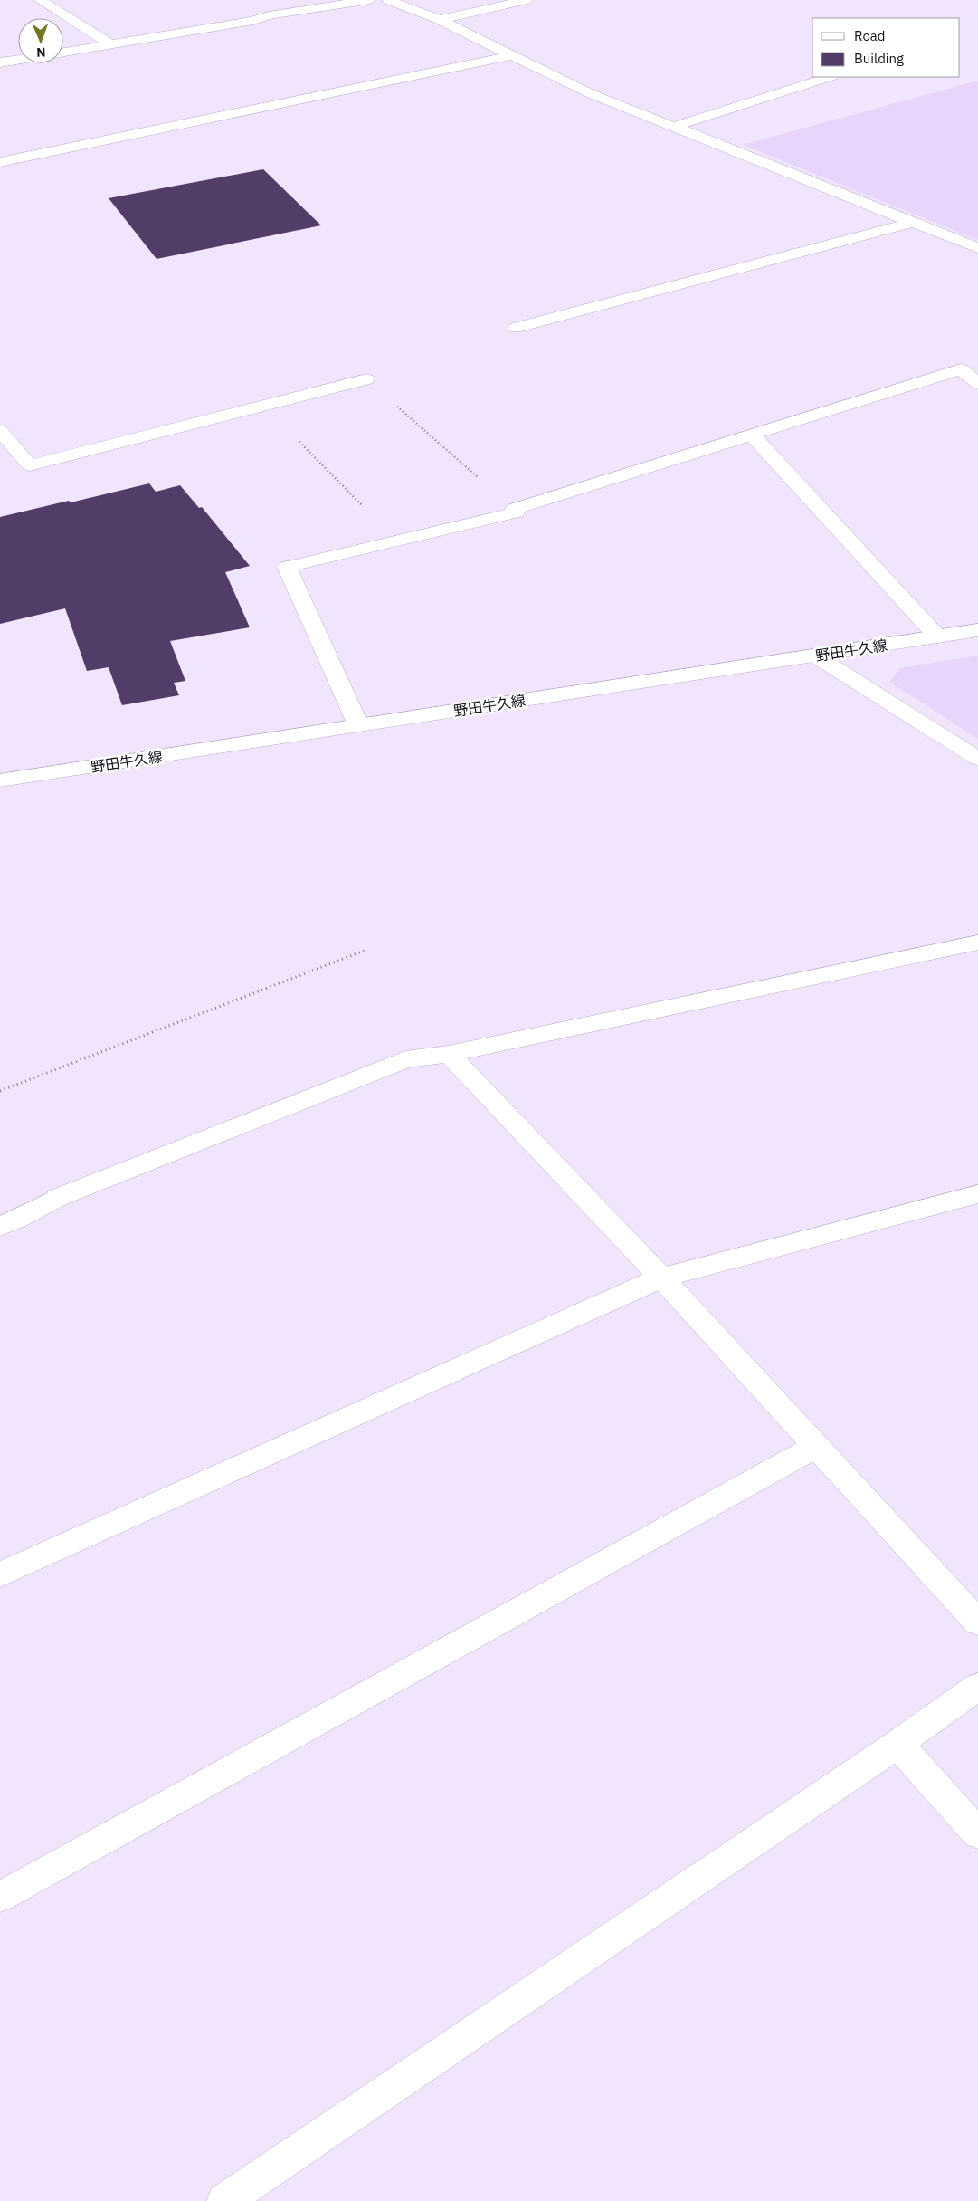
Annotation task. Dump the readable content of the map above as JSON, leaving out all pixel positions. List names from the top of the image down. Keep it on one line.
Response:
{"streets":{"street":["野田牛久線"]},"legend":["Road","Building"],"north":"bottom"}
